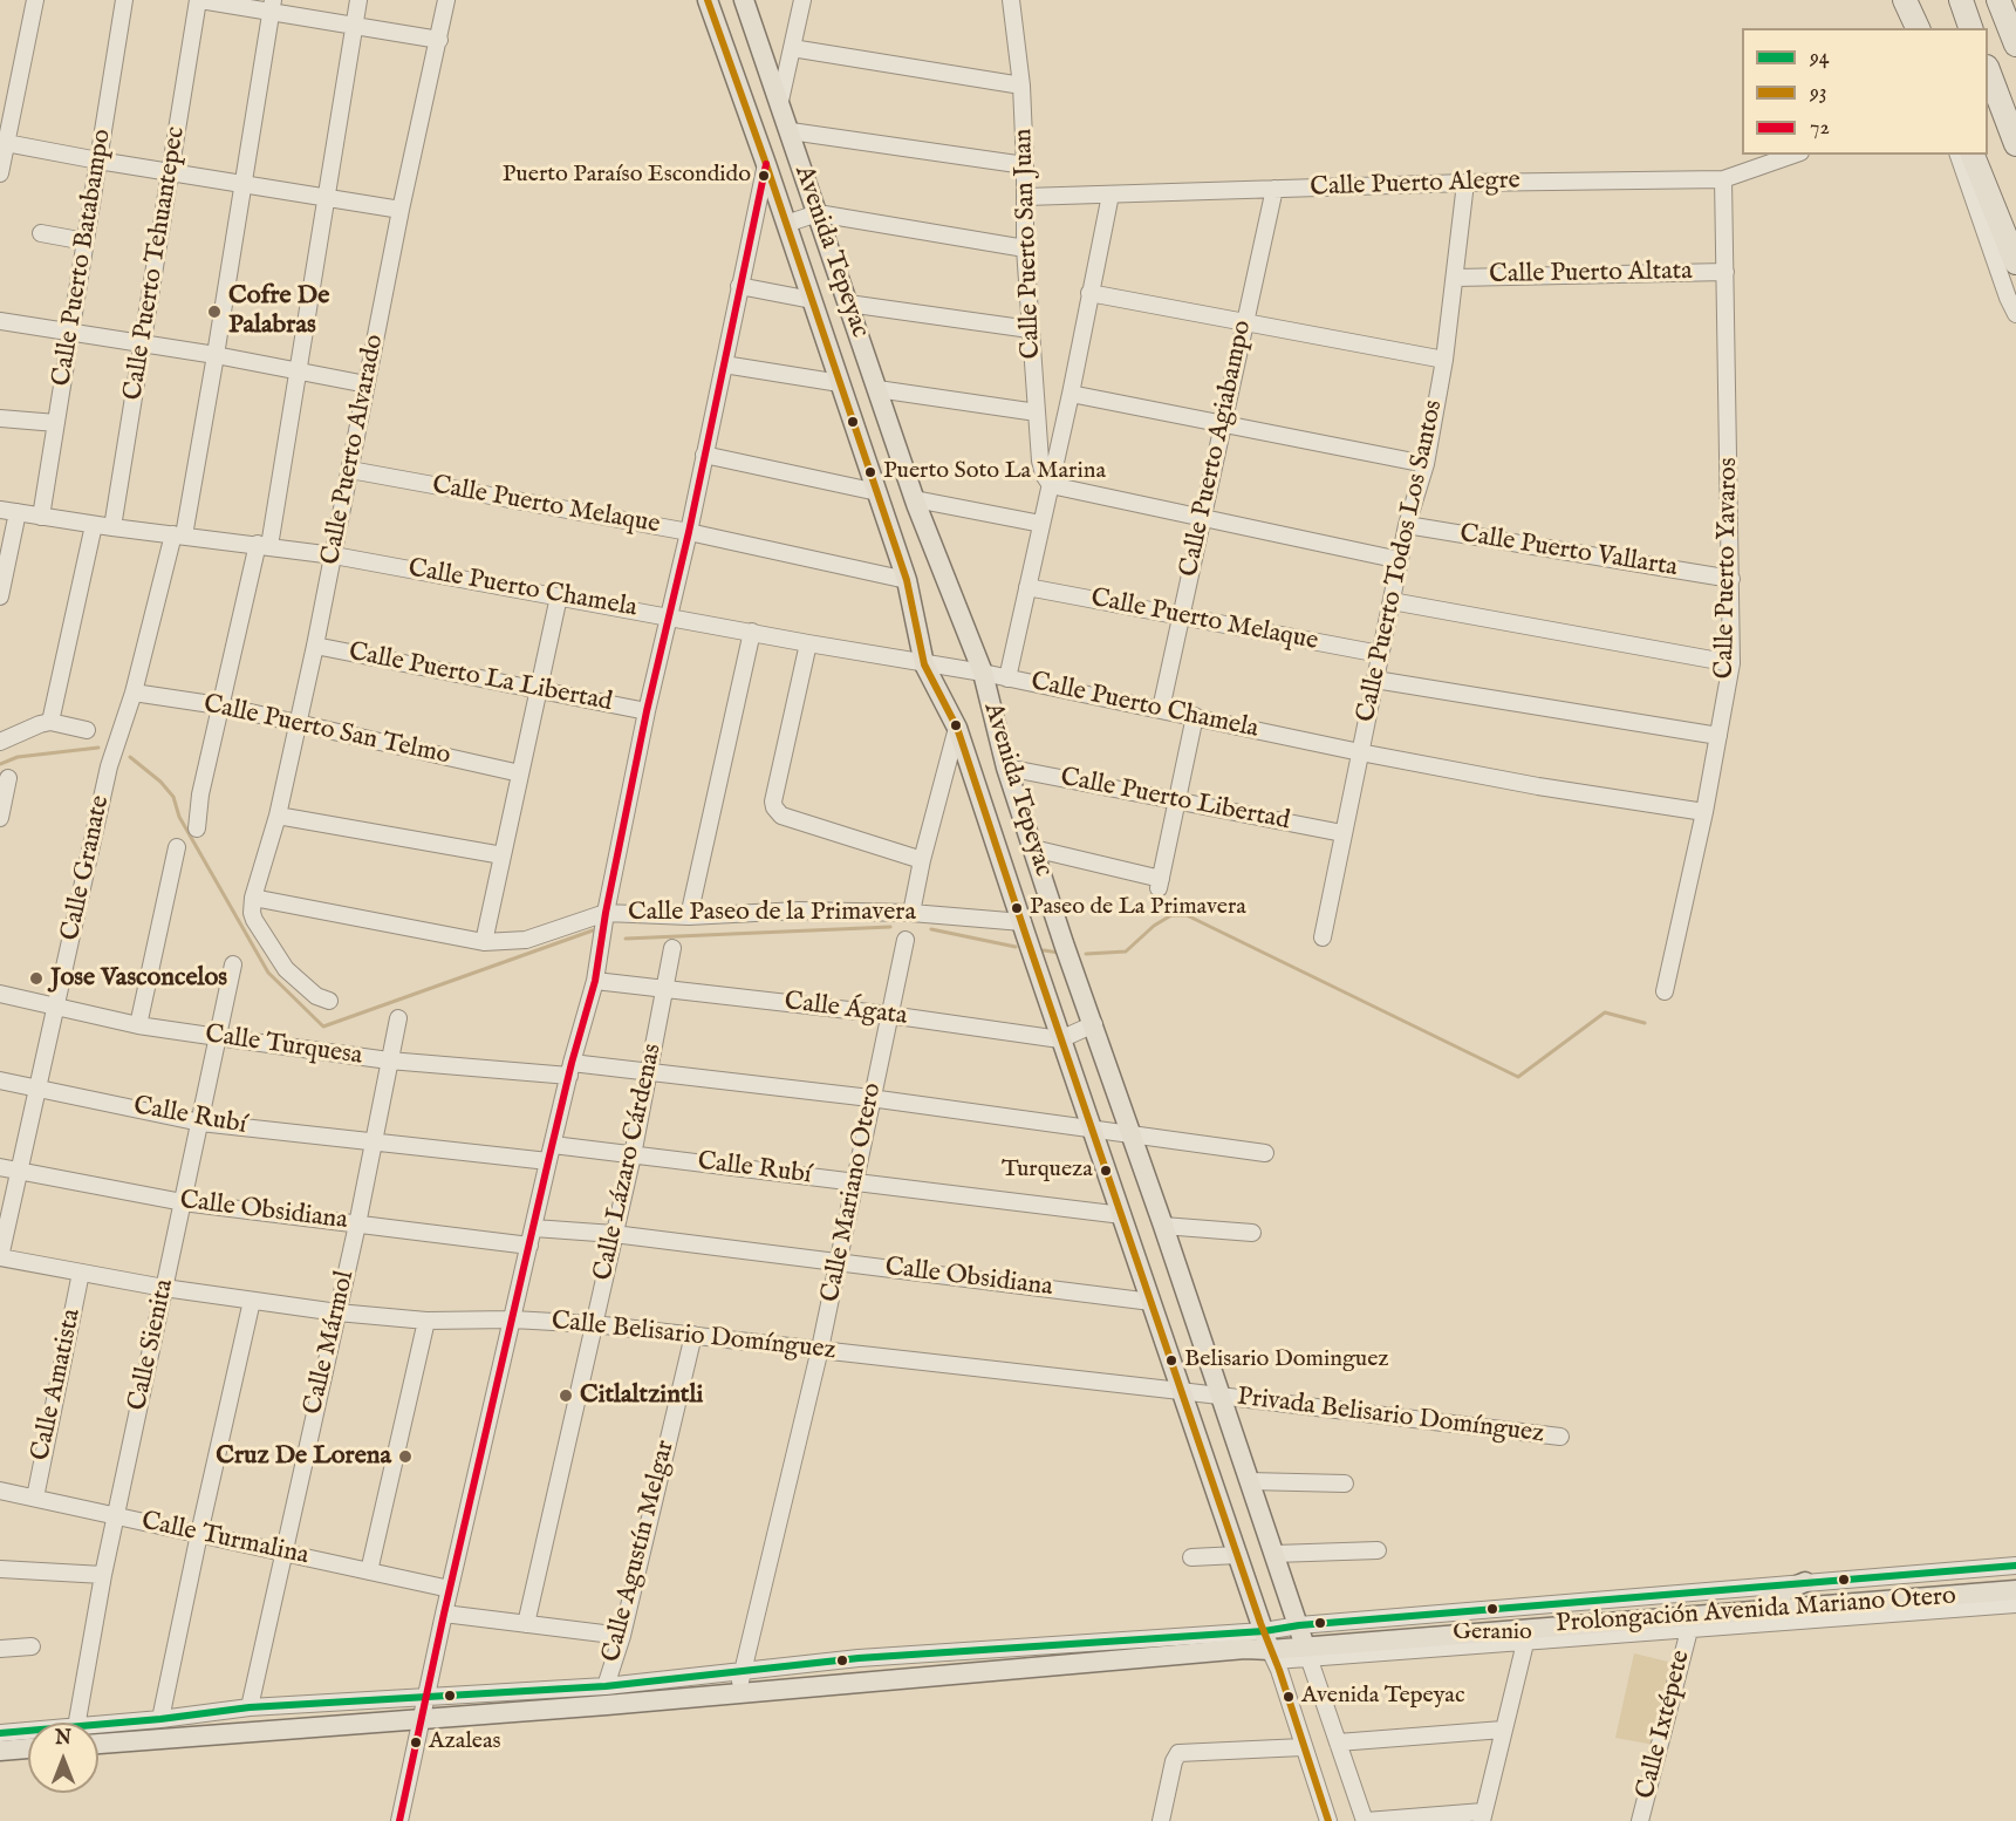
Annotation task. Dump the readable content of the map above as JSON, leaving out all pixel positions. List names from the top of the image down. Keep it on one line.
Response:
{"streets":{"main road":["Avenida Tepeyac","Prolongación Avenida Mariano Otero"],"street":["Calle Puerto Alegre","Calle Puerto San Juan","Calle Puerto Batabampo","Calle Puerto Tehuantepec","Calle Puerto Altata","Calle Puerto Agiabampo","Calle Puerto Alvarado","Calle Puerto Melaque","Calle Puerto Vallarta","Calle Puerto Todos Los Santos","Calle Puerto Yavaros","Calle Puerto Chamela","Calle Puerto La Libertad","Calle Puerto San Telmo","Calle Puerto Libertad","Calle Granate","Calle Paseo de la Primavera","Calle Ágata","Calle Turquesa","Calle Rubí","Calle Lázaro Cárdenas","Calle Mariano Otero","Calle Obsidiana","Calle Belisario Domínguez","Calle Mármol","Calle Sienita","Calle Amatista","Privada Belisario Domínguez","Calle Turmalina","Calle Agustín Melgar","Calle Ixtépete"]},"crossings":[["Calle Puerto Alegre","Calle Puerto San Juan"],["Calle Puerto Alegre","Calle Puerto Agiabampo"],["Calle Puerto Alegre","Calle Puerto Todos Los Santos"],["Calle Puerto Alegre","Calle Puerto Yavaros"],["Calle Puerto San Juan","Calle Puerto Melaque"],["Calle Puerto San Juan","Calle Puerto Chamela"],["Avenida Tepeyac","Calle Puerto Melaque"],["Avenida Tepeyac","Calle Puerto Chamela"],["Avenida Tepeyac","Calle Puerto Libertad"],["Avenida Tepeyac","Calle Paseo de la Primavera"],["Avenida Tepeyac","Calle Ágata"],["Avenida Tepeyac","Calle Turquesa"],["Avenida Tepeyac","Calle Rubí"],["Avenida Tepeyac","Calle Obsidiana"],["Avenida Tepeyac","Calle Belisario Domínguez"],["Avenida Tepeyac","Privada Belisario Domínguez"],["Avenida Tepeyac","Prolongación Avenida Mariano Otero"],["Calle Puerto Batabampo","Calle Puerto Chamela"],["Calle Puerto Tehuantepec","Calle Puerto Chamela"],["Calle Puerto Altata","Calle Puerto Todos Los Santos"],["Calle Puerto Altata","Calle Puerto Yavaros"],["Calle Puerto Agiabampo","Calle Puerto Melaque"],["Calle Puerto Agiabampo","Calle Puerto Chamela"],["Calle Puerto Alvarado","Calle Puerto Melaque"],["Calle Puerto Alvarado","Calle Puerto Chamela"],["Calle Puerto Alvarado","Calle Puerto La Libertad"],["Calle Puerto Alvarado","Calle Puerto San Telmo"],["Calle Puerto Alvarado","Calle Paseo de la Primavera"],["Calle Puerto Melaque","Calle Puerto Todos Los Santos"],["Calle Puerto Vallarta","Calle Puerto Todos Los Santos"],["Calle Puerto Vallarta","Calle Puerto Yavaros"],["Calle Puerto Todos Los Santos","Calle Puerto Chamela"],["Calle Puerto Todos Los Santos","Calle Puerto Libertad"],["Calle Puerto Yavaros","Calle Puerto Chamela"],["Calle Puerto Chamela","Calle Granate"],["Calle Puerto San Telmo","Calle Granate"],["Calle Granate","Calle Turquesa"],["Calle Granate","Calle Rubí"],["Calle Granate","Calle Obsidiana"],["Calle Granate","Calle Belisario Domínguez"],["Calle Ágata","Calle Lázaro Cárdenas"],["Calle Ágata","Calle Mariano Otero"],["Calle Turquesa","Calle Lázaro Cárdenas"],["Calle Turquesa","Calle Mariano Otero"],["Calle Turquesa","Calle Mármol"],["Calle Turquesa","Calle Sienita"],["Calle Rubí","Calle Lázaro Cárdenas"],["Calle Rubí","Calle Mariano Otero"],["Calle Rubí","Calle Mármol"],["Calle Rubí","Calle Sienita"],["Calle Lázaro Cárdenas","Calle Obsidiana"],["Calle Lázaro Cárdenas","Calle Belisario Domínguez"],["Calle Mariano Otero","Calle Obsidiana"],["Calle Mariano Otero","Calle Belisario Domínguez"],["Calle Mariano Otero","Prolongación Avenida Mariano Otero"],["Calle Obsidiana","Calle Mármol"],["Calle Obsidiana","Calle Sienita"],["Calle Belisario Domínguez","Calle Mármol"],["Calle Belisario Domínguez","Calle Sienita"],["Calle Belisario Domínguez","Calle Amatista"],["Calle Belisario Domínguez","Privada Belisario Domínguez"],["Calle Belisario Domínguez","Calle Agustín Melgar"],["Calle Mármol","Calle Turmalina"],["Calle Mármol","Prolongación Avenida Mariano Otero"],["Calle Sienita","Calle Turmalina"],["Calle Amatista","Calle Turmalina"],["Calle Agustín Melgar","Prolongación Avenida Mariano Otero"],["Prolongación Avenida Mariano Otero","Calle Ixtépete"]],"places":["Puerto Paraíso Escondido","Cofre De Palabras","Puerto Soto La Marina","Paseo de La Primavera","Jose Vasconcelos","Turqueza","Belisario Dominguez","Citlaltzintli","Cruz De Lorena","Geranio","Avenida Tepeyac","Azaleas"],"lines":["transit line 93","transit line 72","transit line 94"],"legend":["94","93","72"],"north":"top"}
